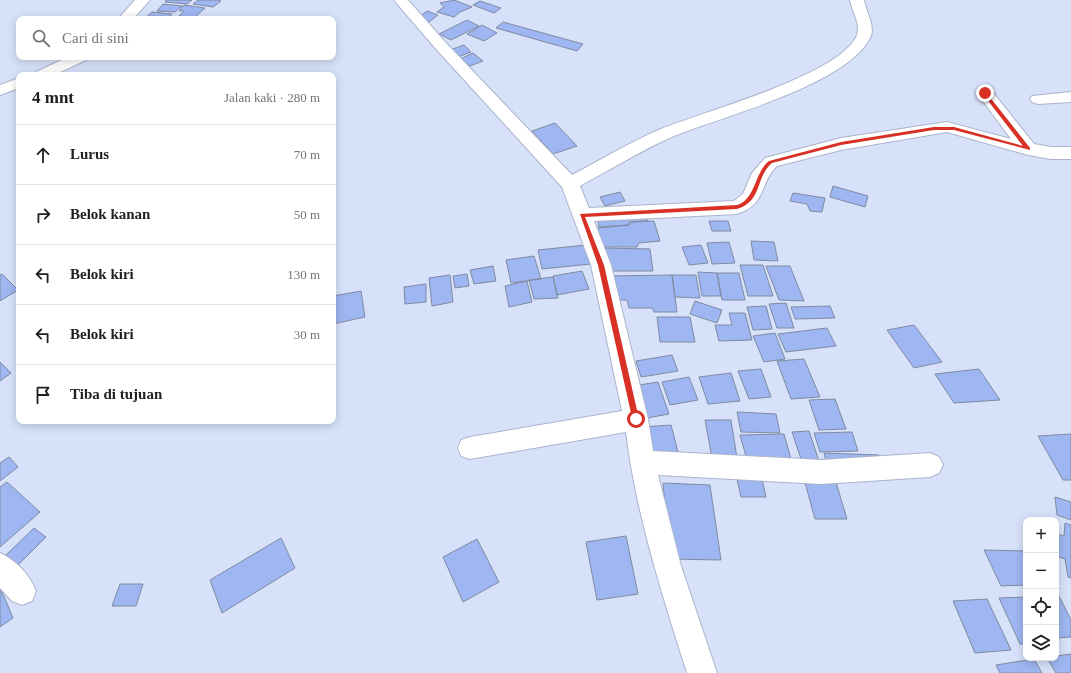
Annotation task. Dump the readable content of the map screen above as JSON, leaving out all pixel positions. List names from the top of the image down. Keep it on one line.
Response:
{"page":{"search":"Cari di sini","heading":["4 mnt","Jalan kaki · 280 m"],"list":[["Lurus","70 m"],["Belok kanan","50 m"],["Belok kiri","130 m"],["Belok kiri","30 m"],"Tiba di tujuan"],"map_buttons":["+","−"]}}
